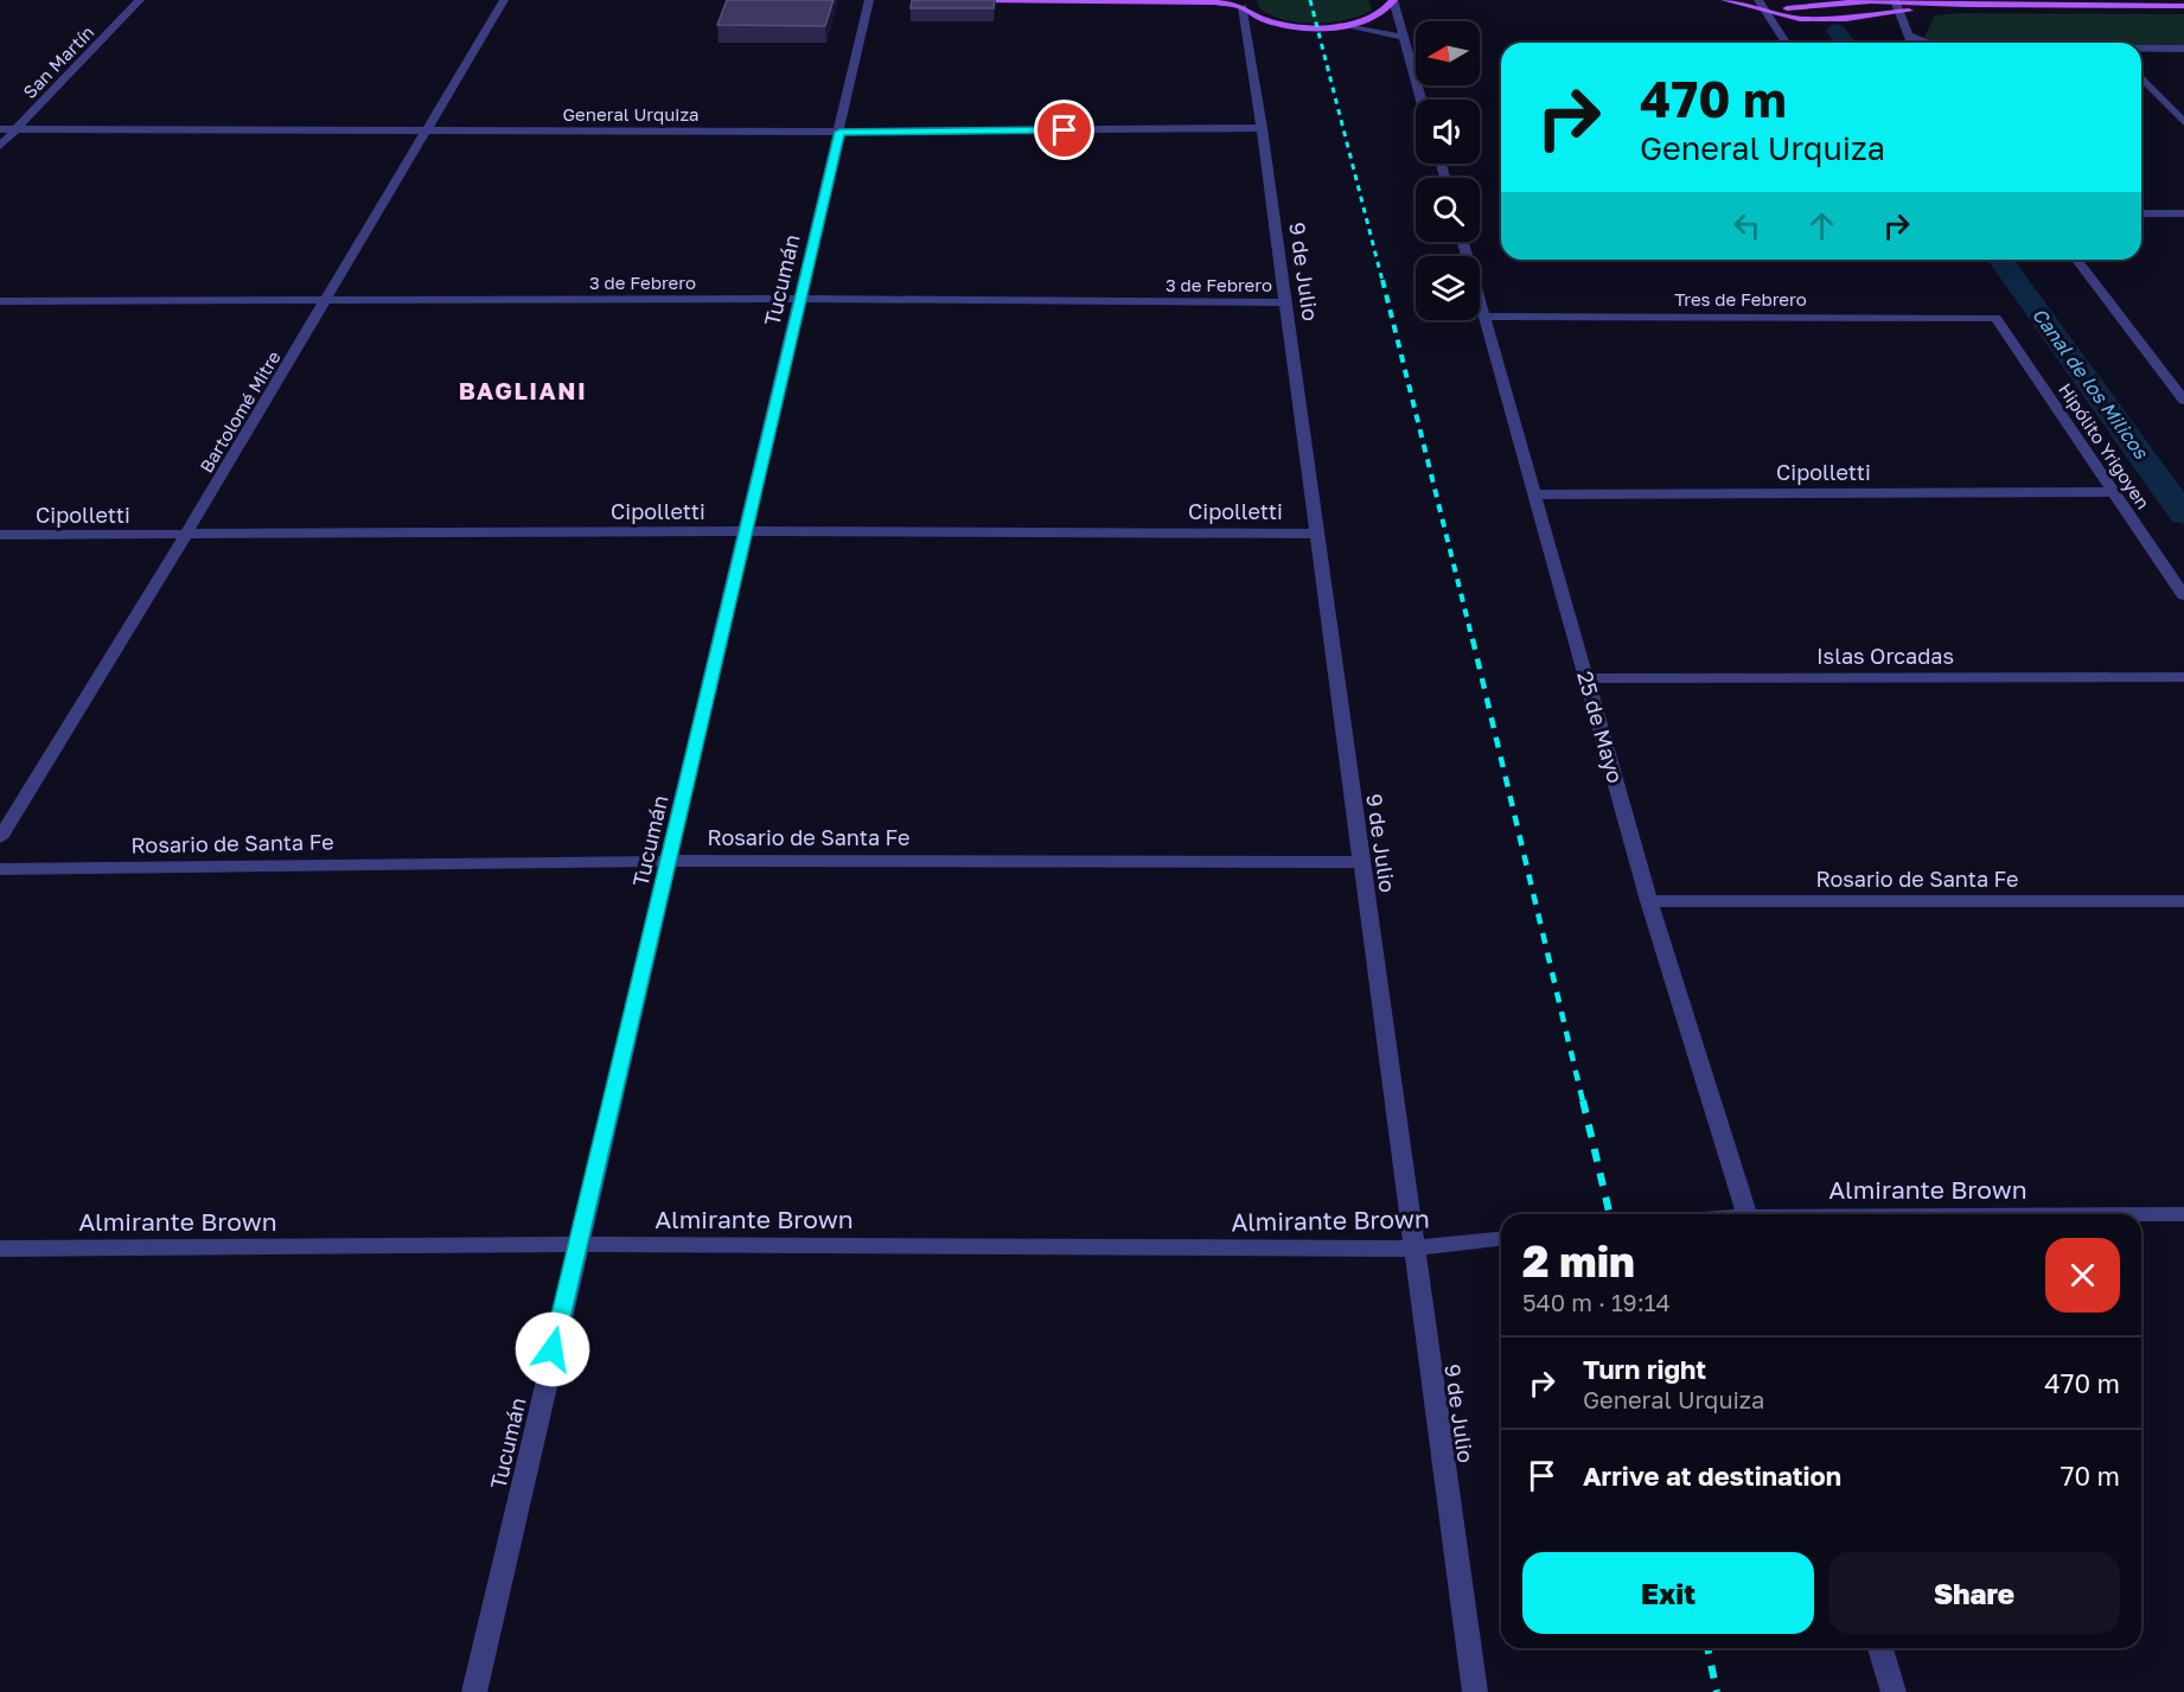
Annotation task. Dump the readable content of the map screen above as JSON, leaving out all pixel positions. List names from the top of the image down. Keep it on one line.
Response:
{"streets":{"street":["San Martín","General Urquiza","9 de Julio","Tucumán","3 de Febrero","Tres de Febrero","Bartolomé Mitre","Hipólito Yrigoyen","Cipolletti","Islas Orcadas","25 de Mayo","Rosario de Santa Fe","Almirante Brown"]},"crossings":[["San Martín","General Urquiza"],["General Urquiza","9 de Julio"],["General Urquiza","Tucumán"],["General Urquiza","Bartolomé Mitre"],["9 de Julio","3 de Febrero"],["9 de Julio","Cipolletti"],["9 de Julio","Rosario de Santa Fe"],["9 de Julio","Almirante Brown"],["Tucumán","3 de Febrero"],["Tucumán","Cipolletti"],["Tucumán","Rosario de Santa Fe"],["Tucumán","Almirante Brown"],["3 de Febrero","Bartolomé Mitre"],["Tres de Febrero","Hipólito Yrigoyen"],["Tres de Febrero","25 de Mayo"],["Bartolomé Mitre","Cipolletti"],["Hipólito Yrigoyen","Cipolletti"],["Cipolletti","25 de Mayo"],["Islas Orcadas","25 de Mayo"],["25 de Mayo","Rosario de Santa Fe"]],"districts":["BAGLIANI"],"water":["Canal de los Milicos"],"north":"left","page":{"turn":["470 m","General Urquiza"],"heading":["2 min","540 m · 19:14"],"list":[{"name":"Turn right","note":"General Urquiza","value":"470 m"},{"name":"Arrive at destination","value":"70 m"}],"buttons":["Exit","Share"]}}
